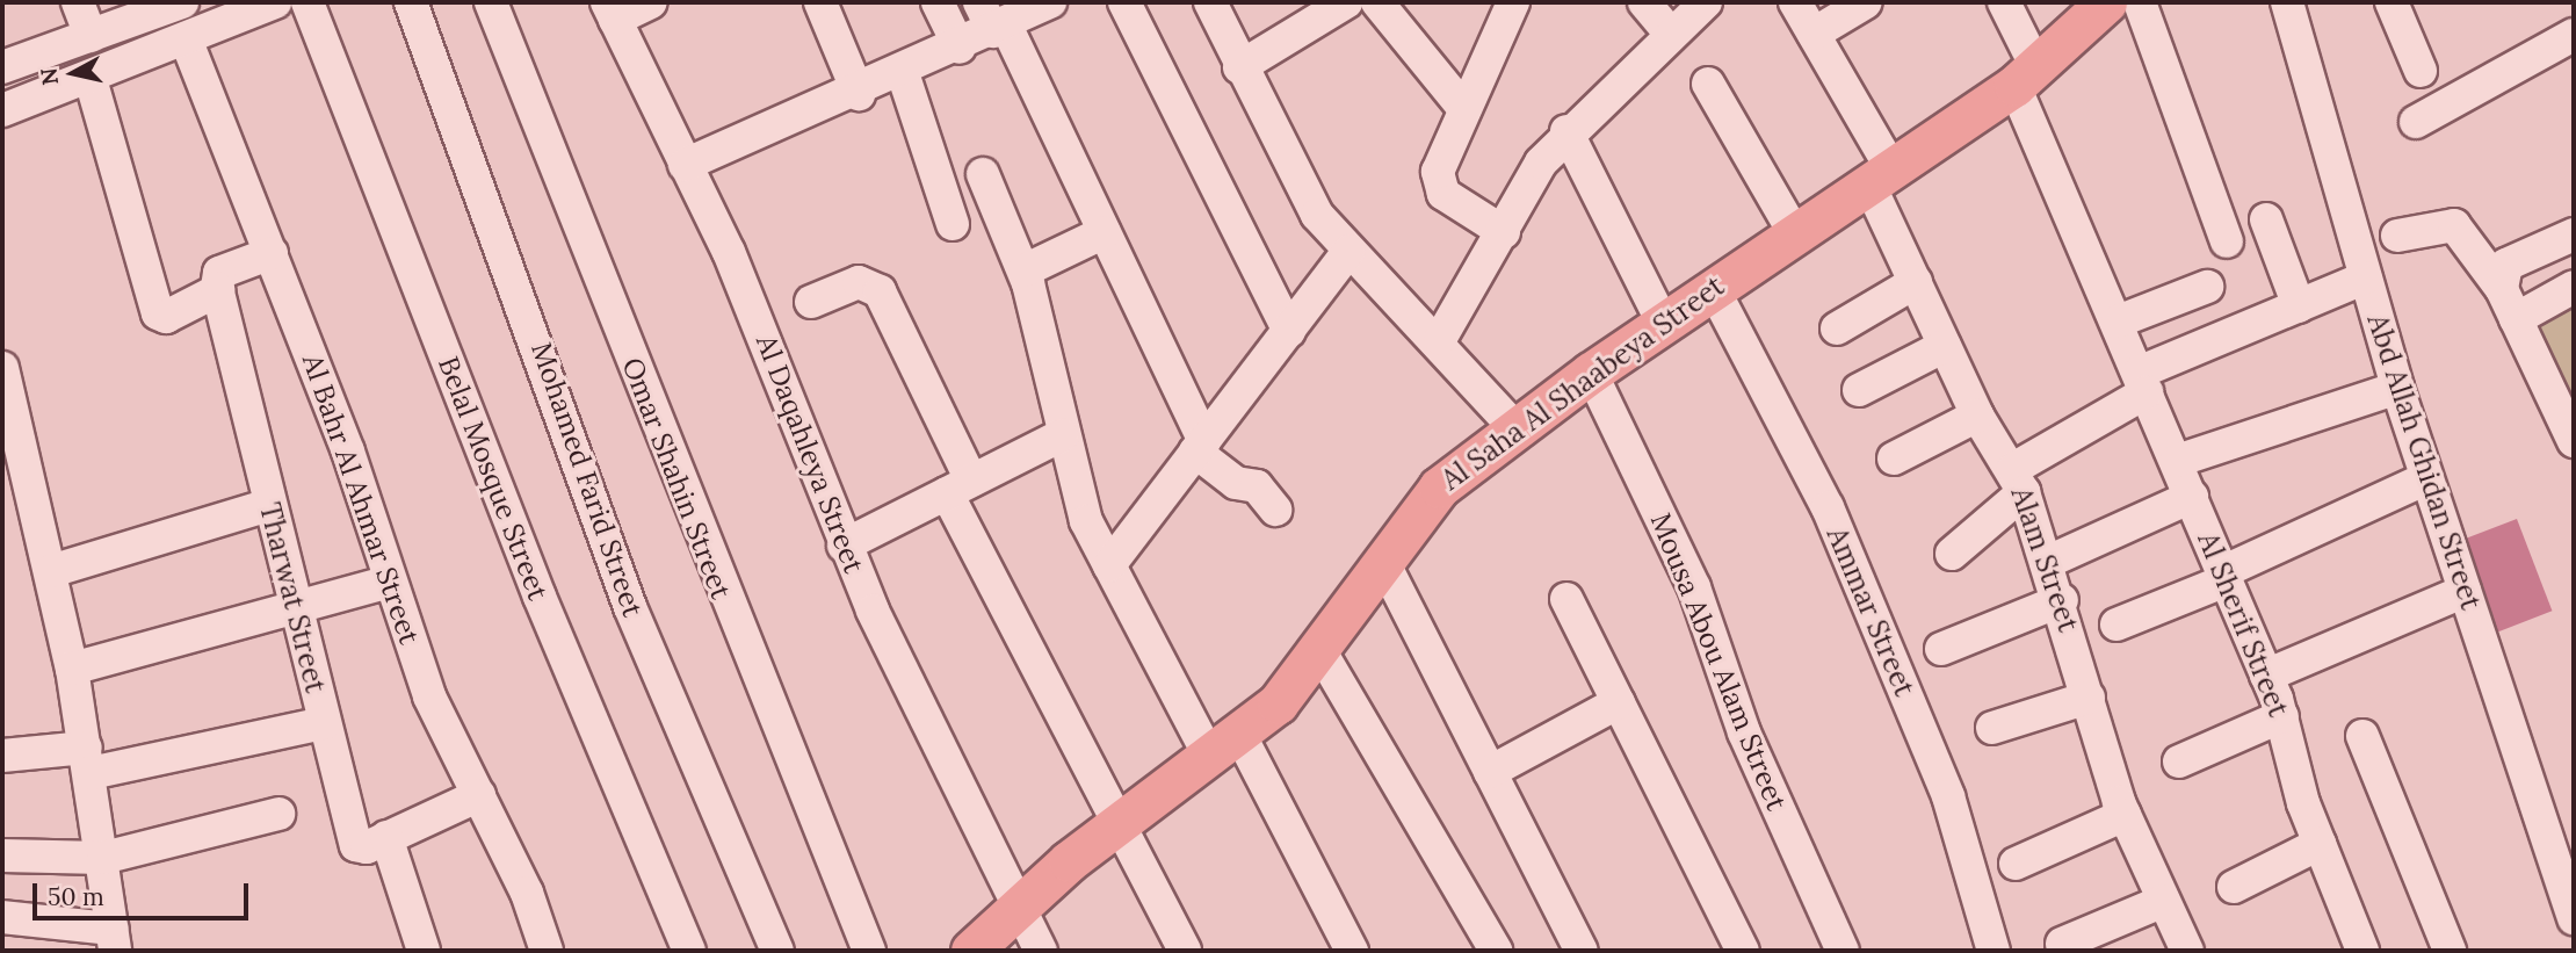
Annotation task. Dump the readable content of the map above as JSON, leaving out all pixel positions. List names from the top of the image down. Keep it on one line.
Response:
{"streets":{"main road":["Al Saha Al Shaabeya Street"],"street":["Al Daqahleya Street","Abd Allah Ghidan Street","Belal Mosque Street","Omar Shahin Street","Mohamed Farid Street","Al Bahr Al Ahmar Street","Alam Street","Tharwat Street","Ammar Street","Al Sherif Street","Mousa Abou Alam Street"]},"crossings":[["Al Saha Al Shaabeya Street","Al Daqahleya Street"],["Al Saha Al Shaabeya Street","Alam Street"],["Al Saha Al Shaabeya Street","Ammar Street"],["Al Saha Al Shaabeya Street","Al Sherif Street"],["Al Saha Al Shaabeya Street","Mousa Abou Alam Street"],["Al Bahr Al Ahmar Street","Tharwat Street"]],"scale_bar":"50 m","north":"left"}
